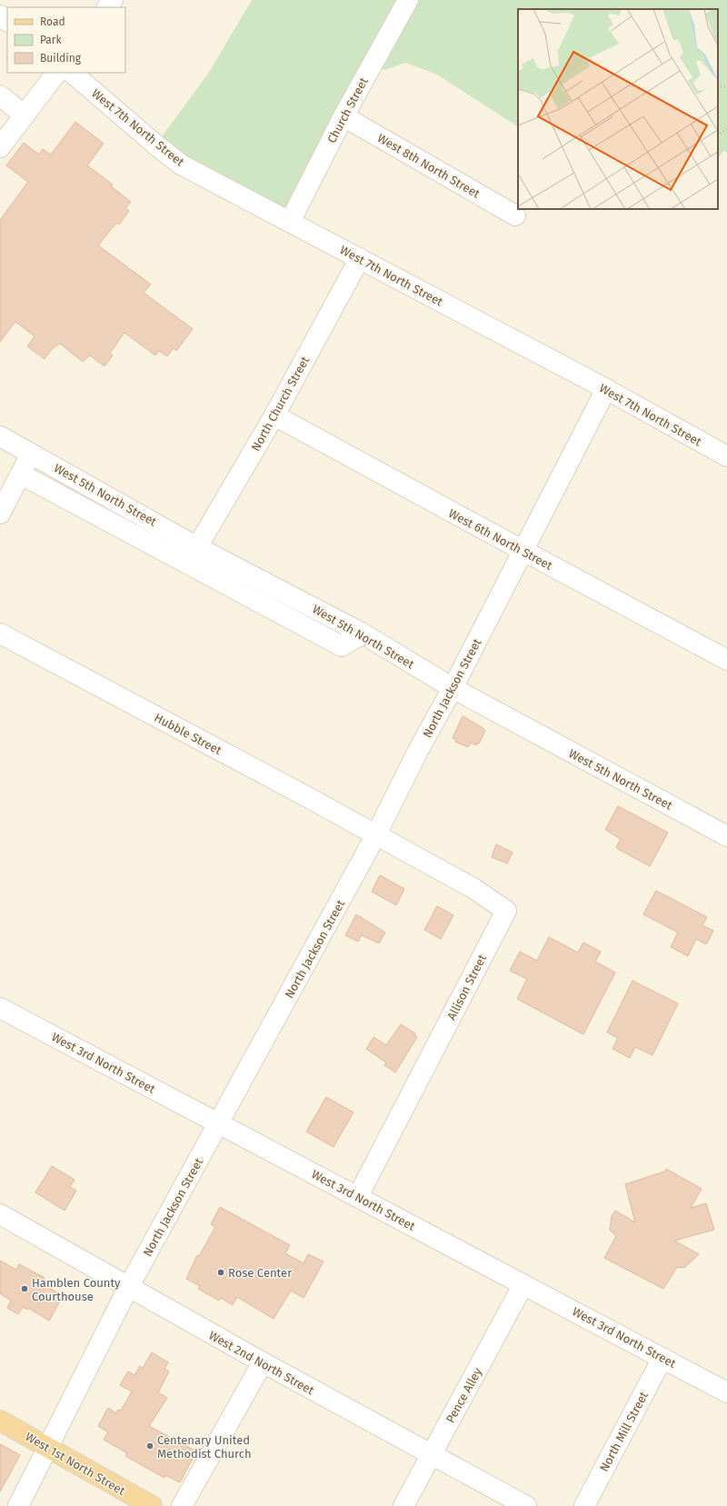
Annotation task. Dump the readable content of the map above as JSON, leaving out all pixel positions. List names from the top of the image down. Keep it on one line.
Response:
{"streets":{"main road":["West 1st North Street"],"street":["Church Street","West 7th North Street","West 8th North Street","North Church Street","West 5th North Street","West 6th North Street","North Jackson Street","Hubble Street","Allison Street","West 3rd North Street","West 2nd North Street","Pence Alley","North Mill Street"]},"crossings":[["Church Street","West 7th North Street"],["Church Street","West 8th North Street"],["West 7th North Street","North Church Street"],["West 7th North Street","North Jackson Street"],["North Church Street","West 5th North Street"],["North Church Street","West 6th North Street"],["West 5th North Street","North Jackson Street"],["West 6th North Street","North Jackson Street"],["North Jackson Street","Hubble Street"],["North Jackson Street","Allison Street"],["North Jackson Street","West 3rd North Street"],["North Jackson Street","West 2nd North Street"],["North Jackson Street","West 1st North Street"],["Hubble Street","Allison Street"],["Allison Street","West 3rd North Street"],["West 3rd North Street","Pence Alley"],["West 3rd North Street","North Mill Street"],["West 2nd North Street","Pence Alley"]],"places":["Rose Center","Hamblen County Courthouse","Centenary United Methodist Church"],"legend":["Road","Park","Building"]}
